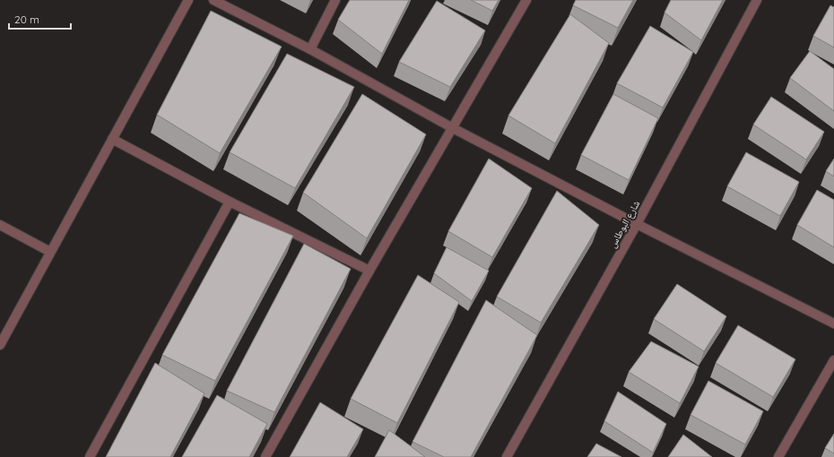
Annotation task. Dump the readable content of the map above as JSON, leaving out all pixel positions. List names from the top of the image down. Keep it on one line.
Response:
{"streets":{"street":["شارع البوطاس"]},"scale_bar":"20 m"}
